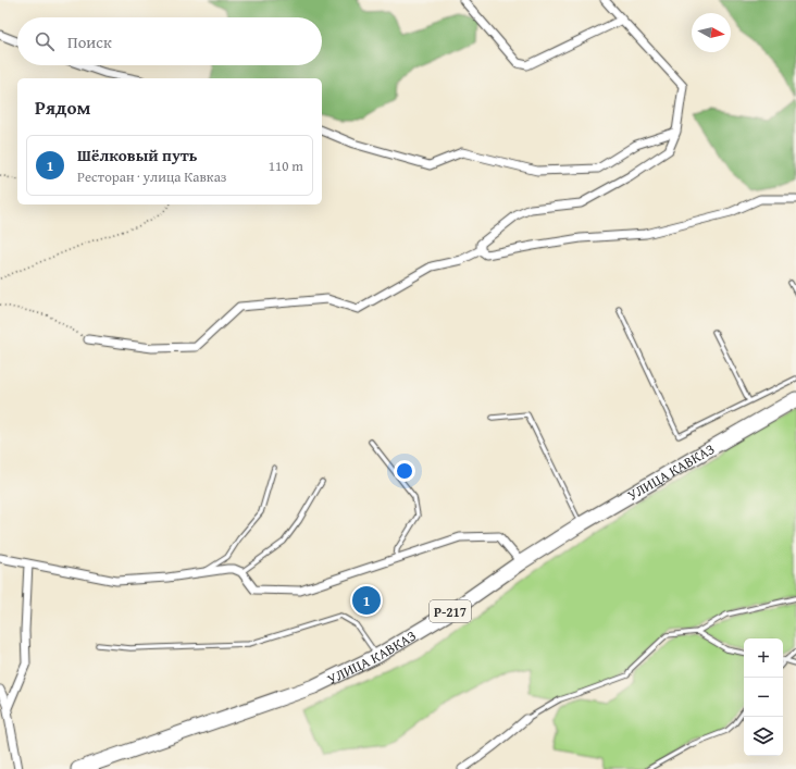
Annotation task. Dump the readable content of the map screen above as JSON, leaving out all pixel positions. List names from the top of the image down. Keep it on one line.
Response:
{"streets":{"highway":["УЛИЦА КАВКАЗ","Р-217"]},"north":"right","page":{"search":"Поиск","heading":"Рядом","list":[{"mark":"1","name":"Шёлковый путь","note":"Ресторан · улица Кавказ","value":"110 m"}],"pins":"1","map_buttons":["+","−"]}}
